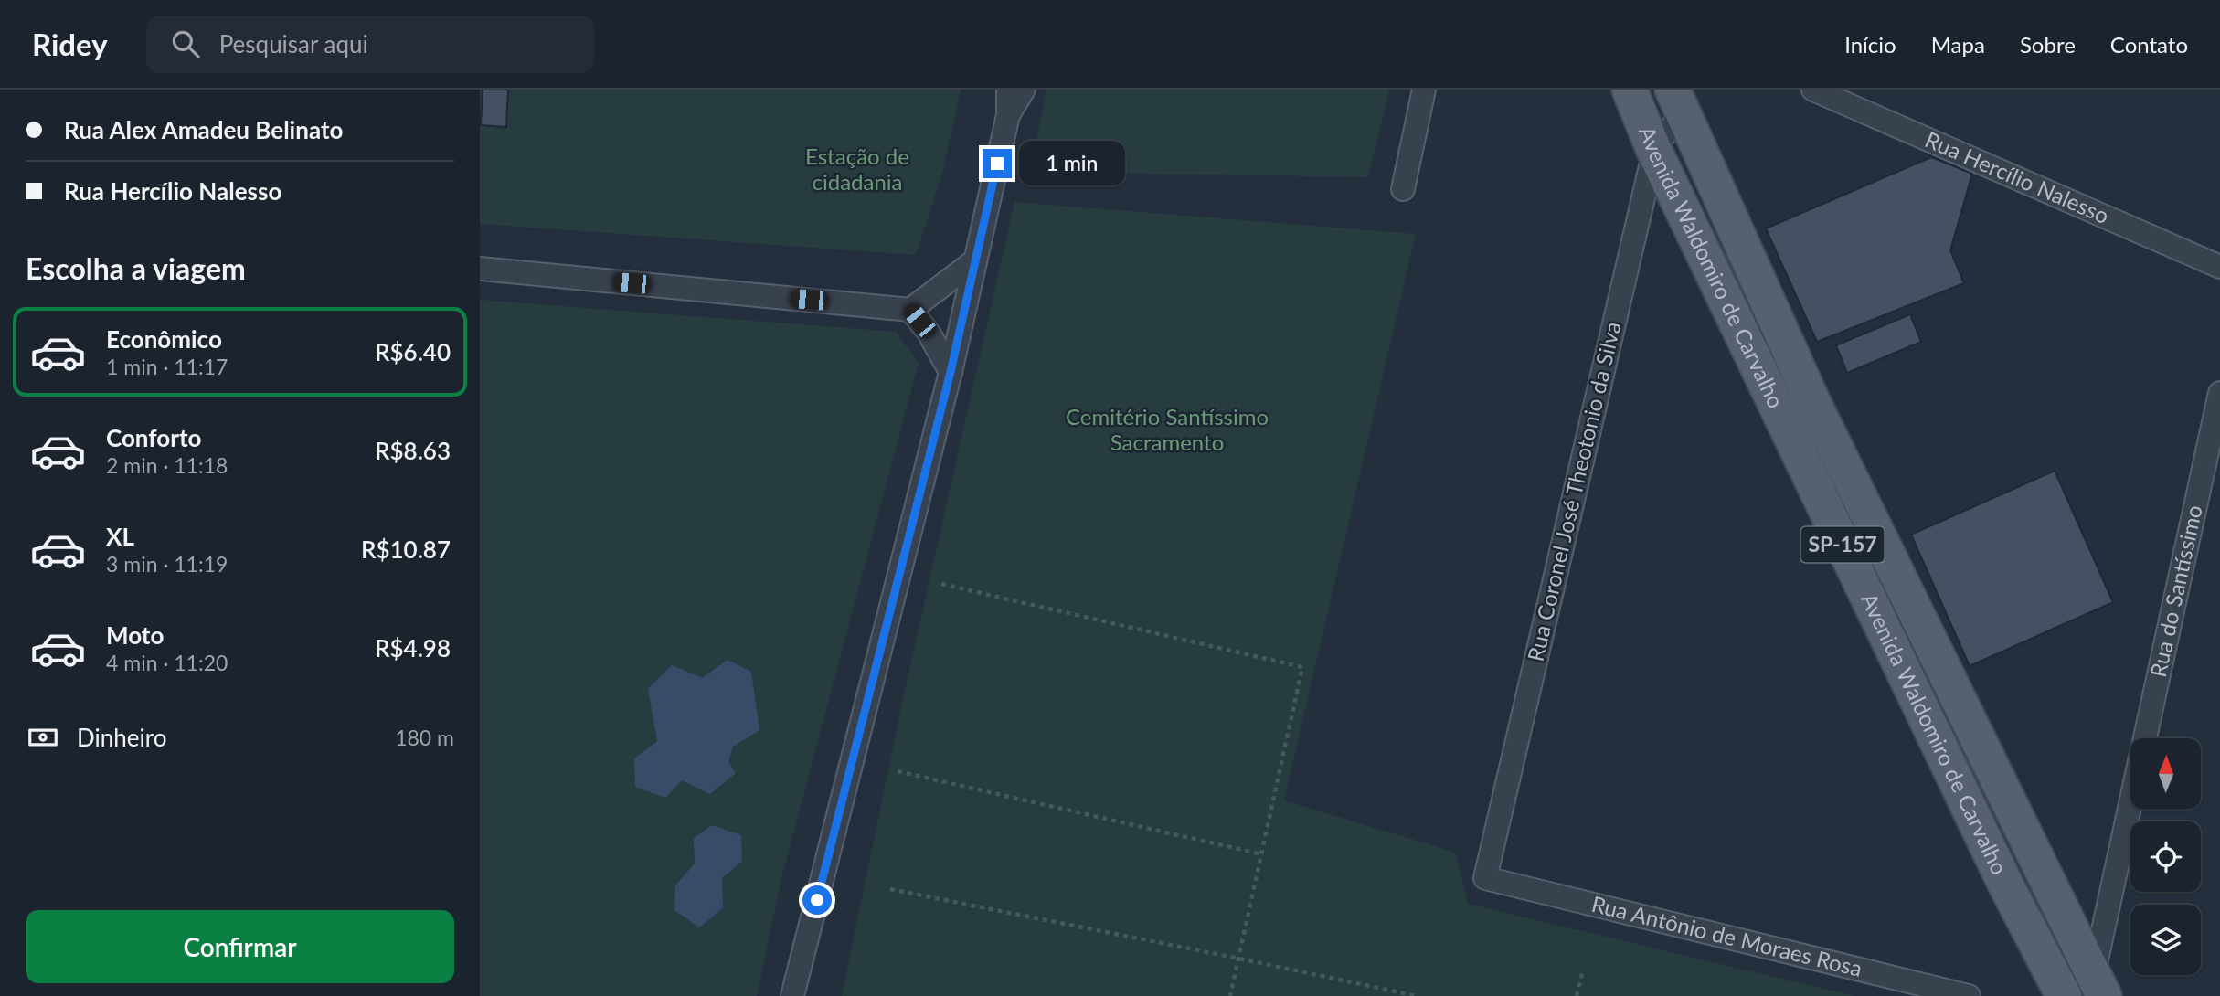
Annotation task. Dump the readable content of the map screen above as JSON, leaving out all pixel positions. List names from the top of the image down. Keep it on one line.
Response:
{"streets":{"main road":["Avenida Waldomiro de Carvalho","SP-157"],"street":["Rua Hercílio Nalesso","Rua Coronel José Theotonio da Silva","Rua do Santíssimo","Rua Antônio de Moraes Rosa"]},"crossings":[["Avenida Waldomiro de Carvalho","Rua Coronel José Theotonio da Silva"],["Avenida Waldomiro de Carvalho","Rua do Santíssimo"],["Rua Coronel José Theotonio da Silva","Rua Antônio de Moraes Rosa"]],"parks":["Estação de cidadania","Cemitério Santíssimo Sacramento"],"north":"top","page":{"header":"Ridey","search":"Pesquisar aqui","nav":["Início","Mapa","Sobre","Contato"],"banner":["Rua Alex Amadeu Belinato","Rua Hercílio Nalesso"],"bubble":"1 min","heading":"Escolha a viagem","list":[{"name":"Econômico","note":"1 min · 11:17","value":"R$6.40"},{"name":"Conforto","note":"2 min · 11:18","value":"R$8.63"},{"name":"XL","note":"3 min · 11:19","value":"R$10.87"},{"name":"Moto","note":"4 min · 11:20","value":"R$4.98"}],"pay":["Dinheiro","180 m"],"buttons":"Confirmar"}}
